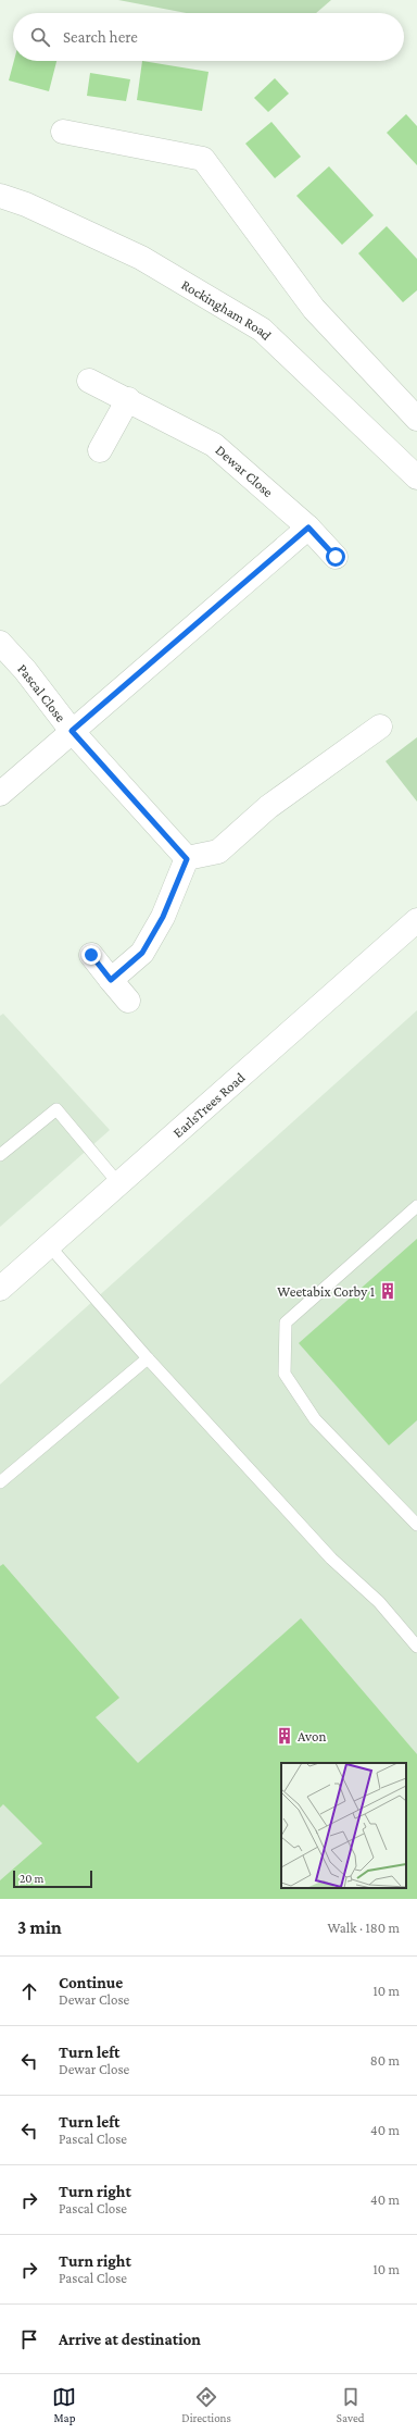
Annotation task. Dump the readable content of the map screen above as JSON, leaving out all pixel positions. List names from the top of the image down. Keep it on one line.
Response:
{"streets":{"street":["Rockingham Road","Dewar Close","Pascal Close","EarlsTrees Road"]},"places":{"building":["Weetabix Corby 1","Avon"]},"scale_bar":"20 m","page":{"search":"Search here","scale":"20 m","heading":["3 min","Walk · 180 m"],"list":[["Continue","Dewar Close","10 m"],["Turn left","Dewar Close","80 m"],["Turn left","Pascal Close","40 m"],["Turn right","Pascal Close","40 m"],["Turn right","Pascal Close","10 m"],"Arrive at destination"],"nav":["Map","Directions","Saved"]}}
